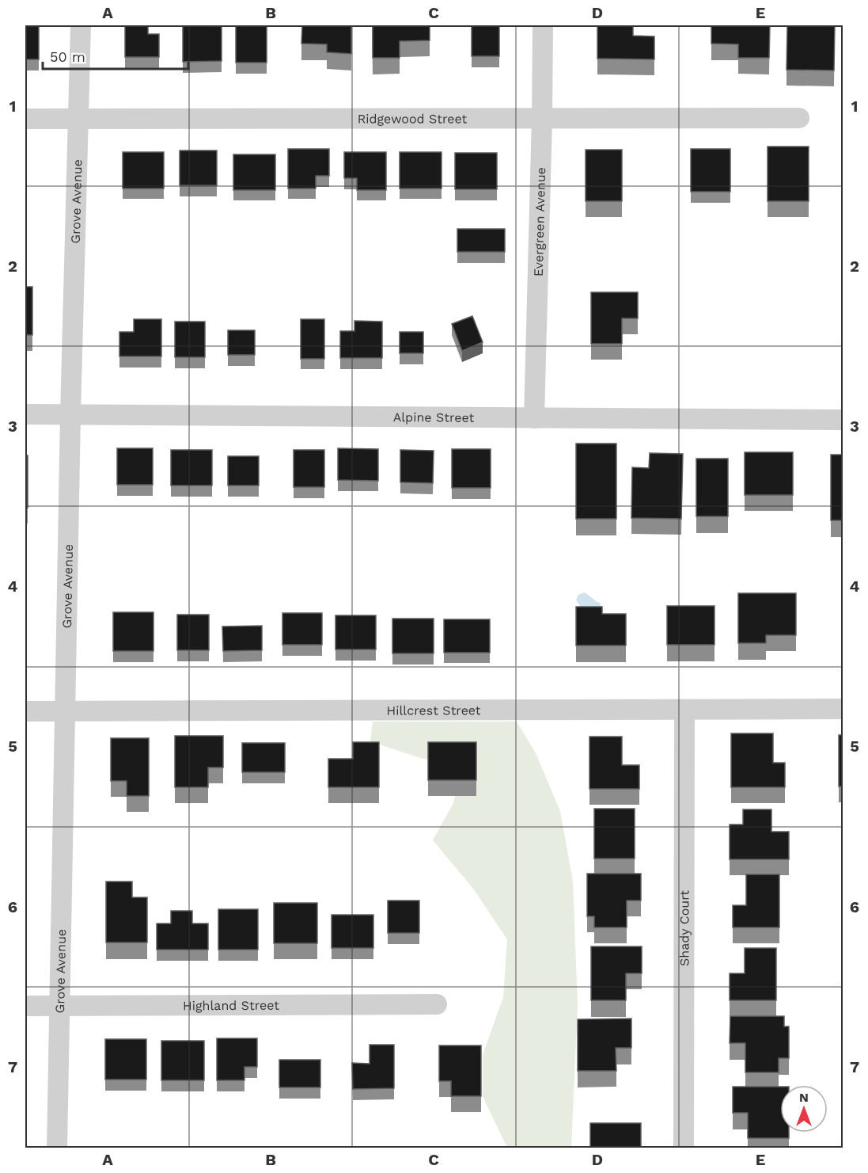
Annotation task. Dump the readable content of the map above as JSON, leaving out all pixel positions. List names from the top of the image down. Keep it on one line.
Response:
{"streets":{"street":["Ridgewood Street","Grove Avenue","Evergreen Avenue","Alpine Street","Hillcrest Street","Shady Court","Highland Street"]},"crossings":[["Ridgewood Street","Grove Avenue"],["Ridgewood Street","Evergreen Avenue"],["Grove Avenue","Alpine Street"],["Grove Avenue","Hillcrest Street"],["Grove Avenue","Highland Street"],["Evergreen Avenue","Alpine Street"],["Hillcrest Street","Shady Court"]],"scale_bar":"50 m","north":"top","grid":{"columns":["A","B","C","D","E"],"rows":["1","2","3","4","5","6","7"]}}
